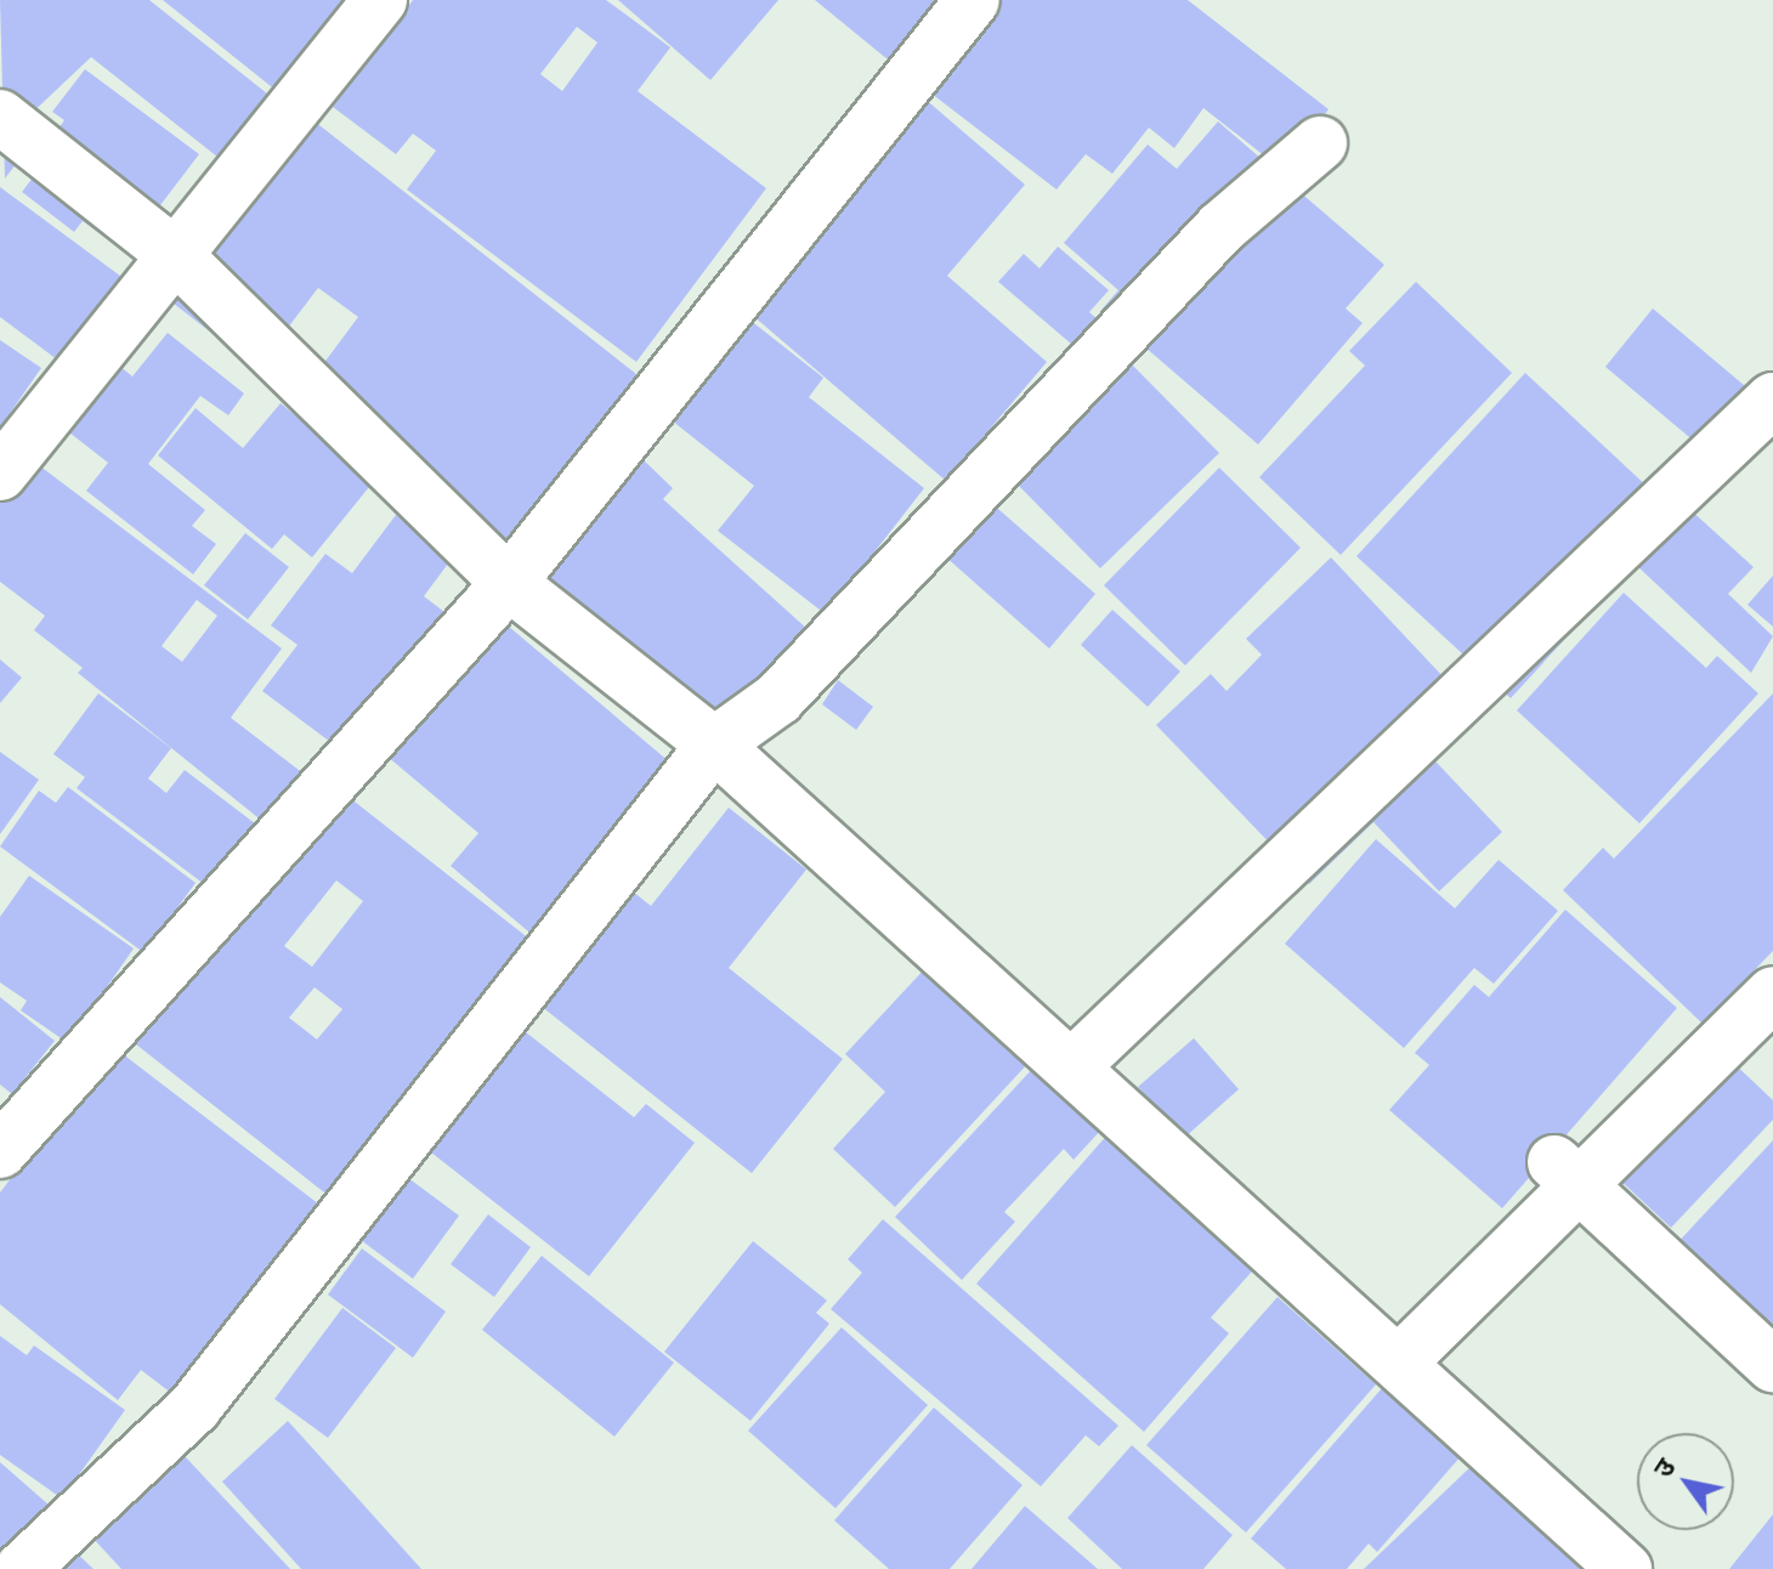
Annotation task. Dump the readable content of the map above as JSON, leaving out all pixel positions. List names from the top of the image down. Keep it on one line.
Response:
{"north":"top left"}
